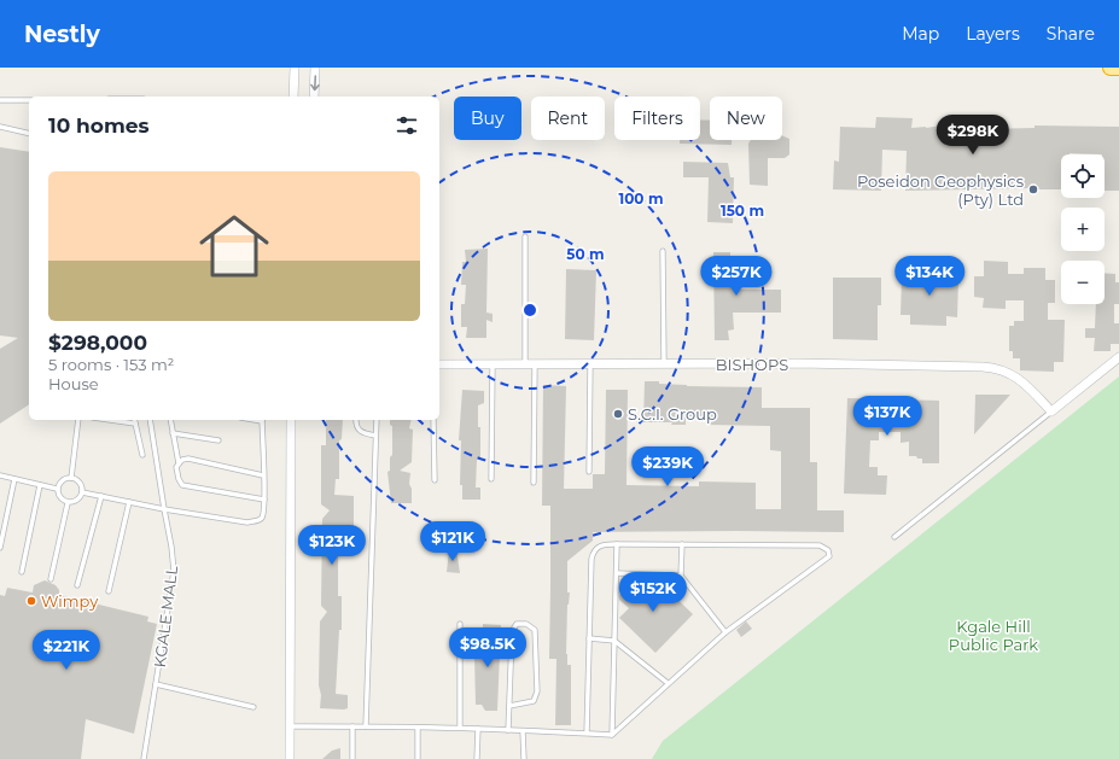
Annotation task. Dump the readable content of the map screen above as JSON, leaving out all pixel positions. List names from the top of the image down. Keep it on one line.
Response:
{"streets":{"street":["BISHOPS"],"lane":["KGALE MALL"]},"parks":["Kgale Hill Public Park"],"places":["Poseidon Geophysics (Pty) Ltd","S.C.I. Group","Wimpy"],"page":{"header":"Nestly","nav":["Map","Layers","Share"],"chip":["Buy","Rent","Filters","New"],"heading":"10 homes","price":["$298K","$257K","$134K","$137K","$239K","$121K","$123K","$152K","$98.5K","$221K"],"map_buttons":["+","−"],"list":[{"name":"$298,000","note":"5 rooms · 153 m² · House"}]},"rings":["100 m","150 m","50 m"]}
